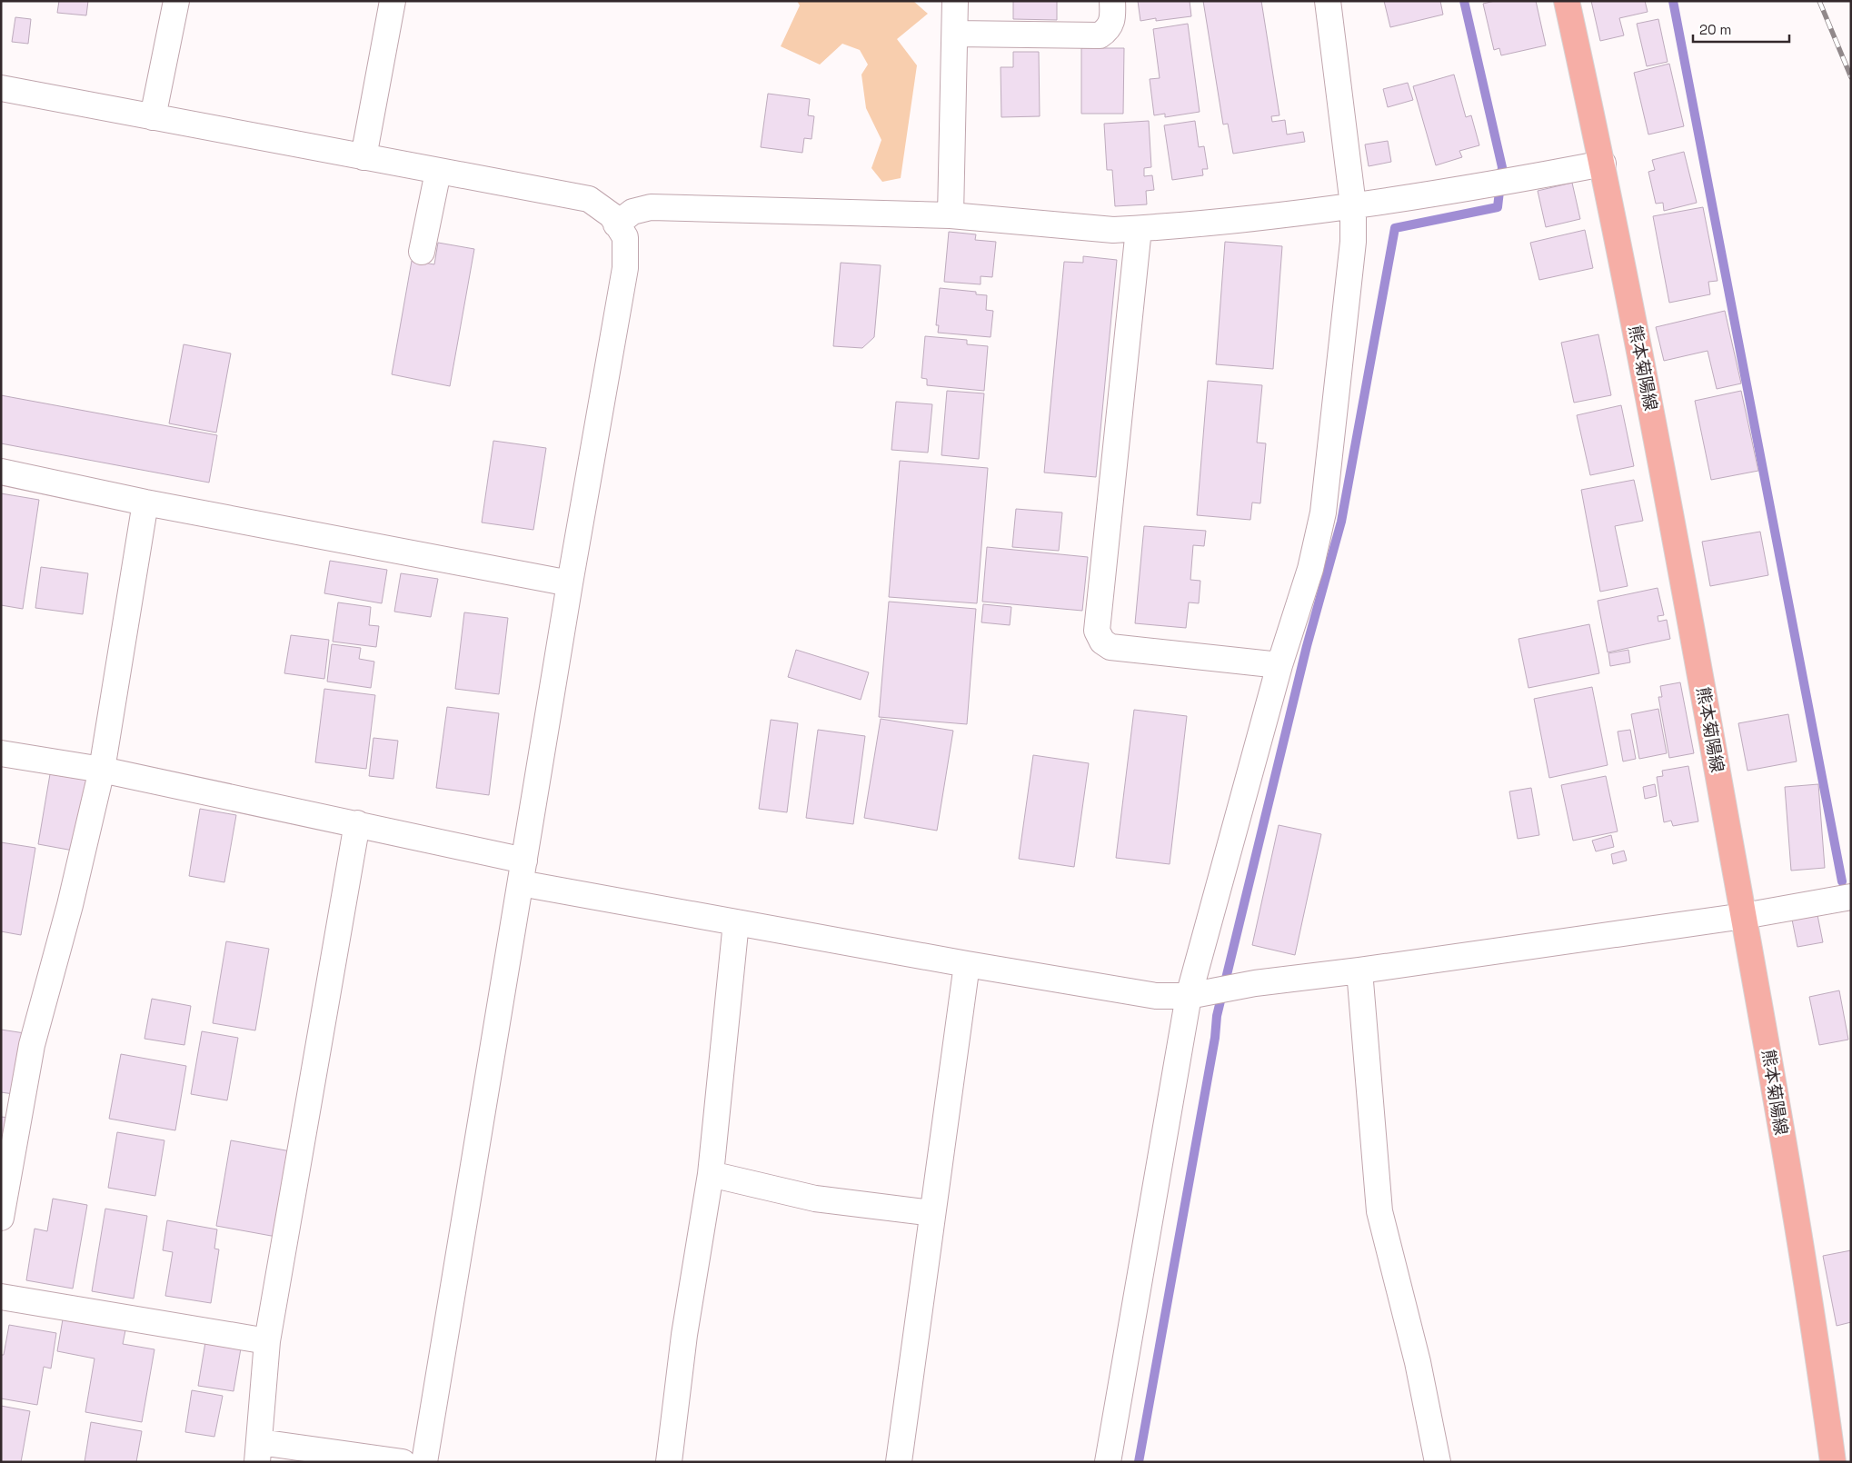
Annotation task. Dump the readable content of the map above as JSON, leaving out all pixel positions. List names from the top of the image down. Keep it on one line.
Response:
{"streets":{"main road":["熊本菊陽線"]},"scale_bar":"20 m"}
